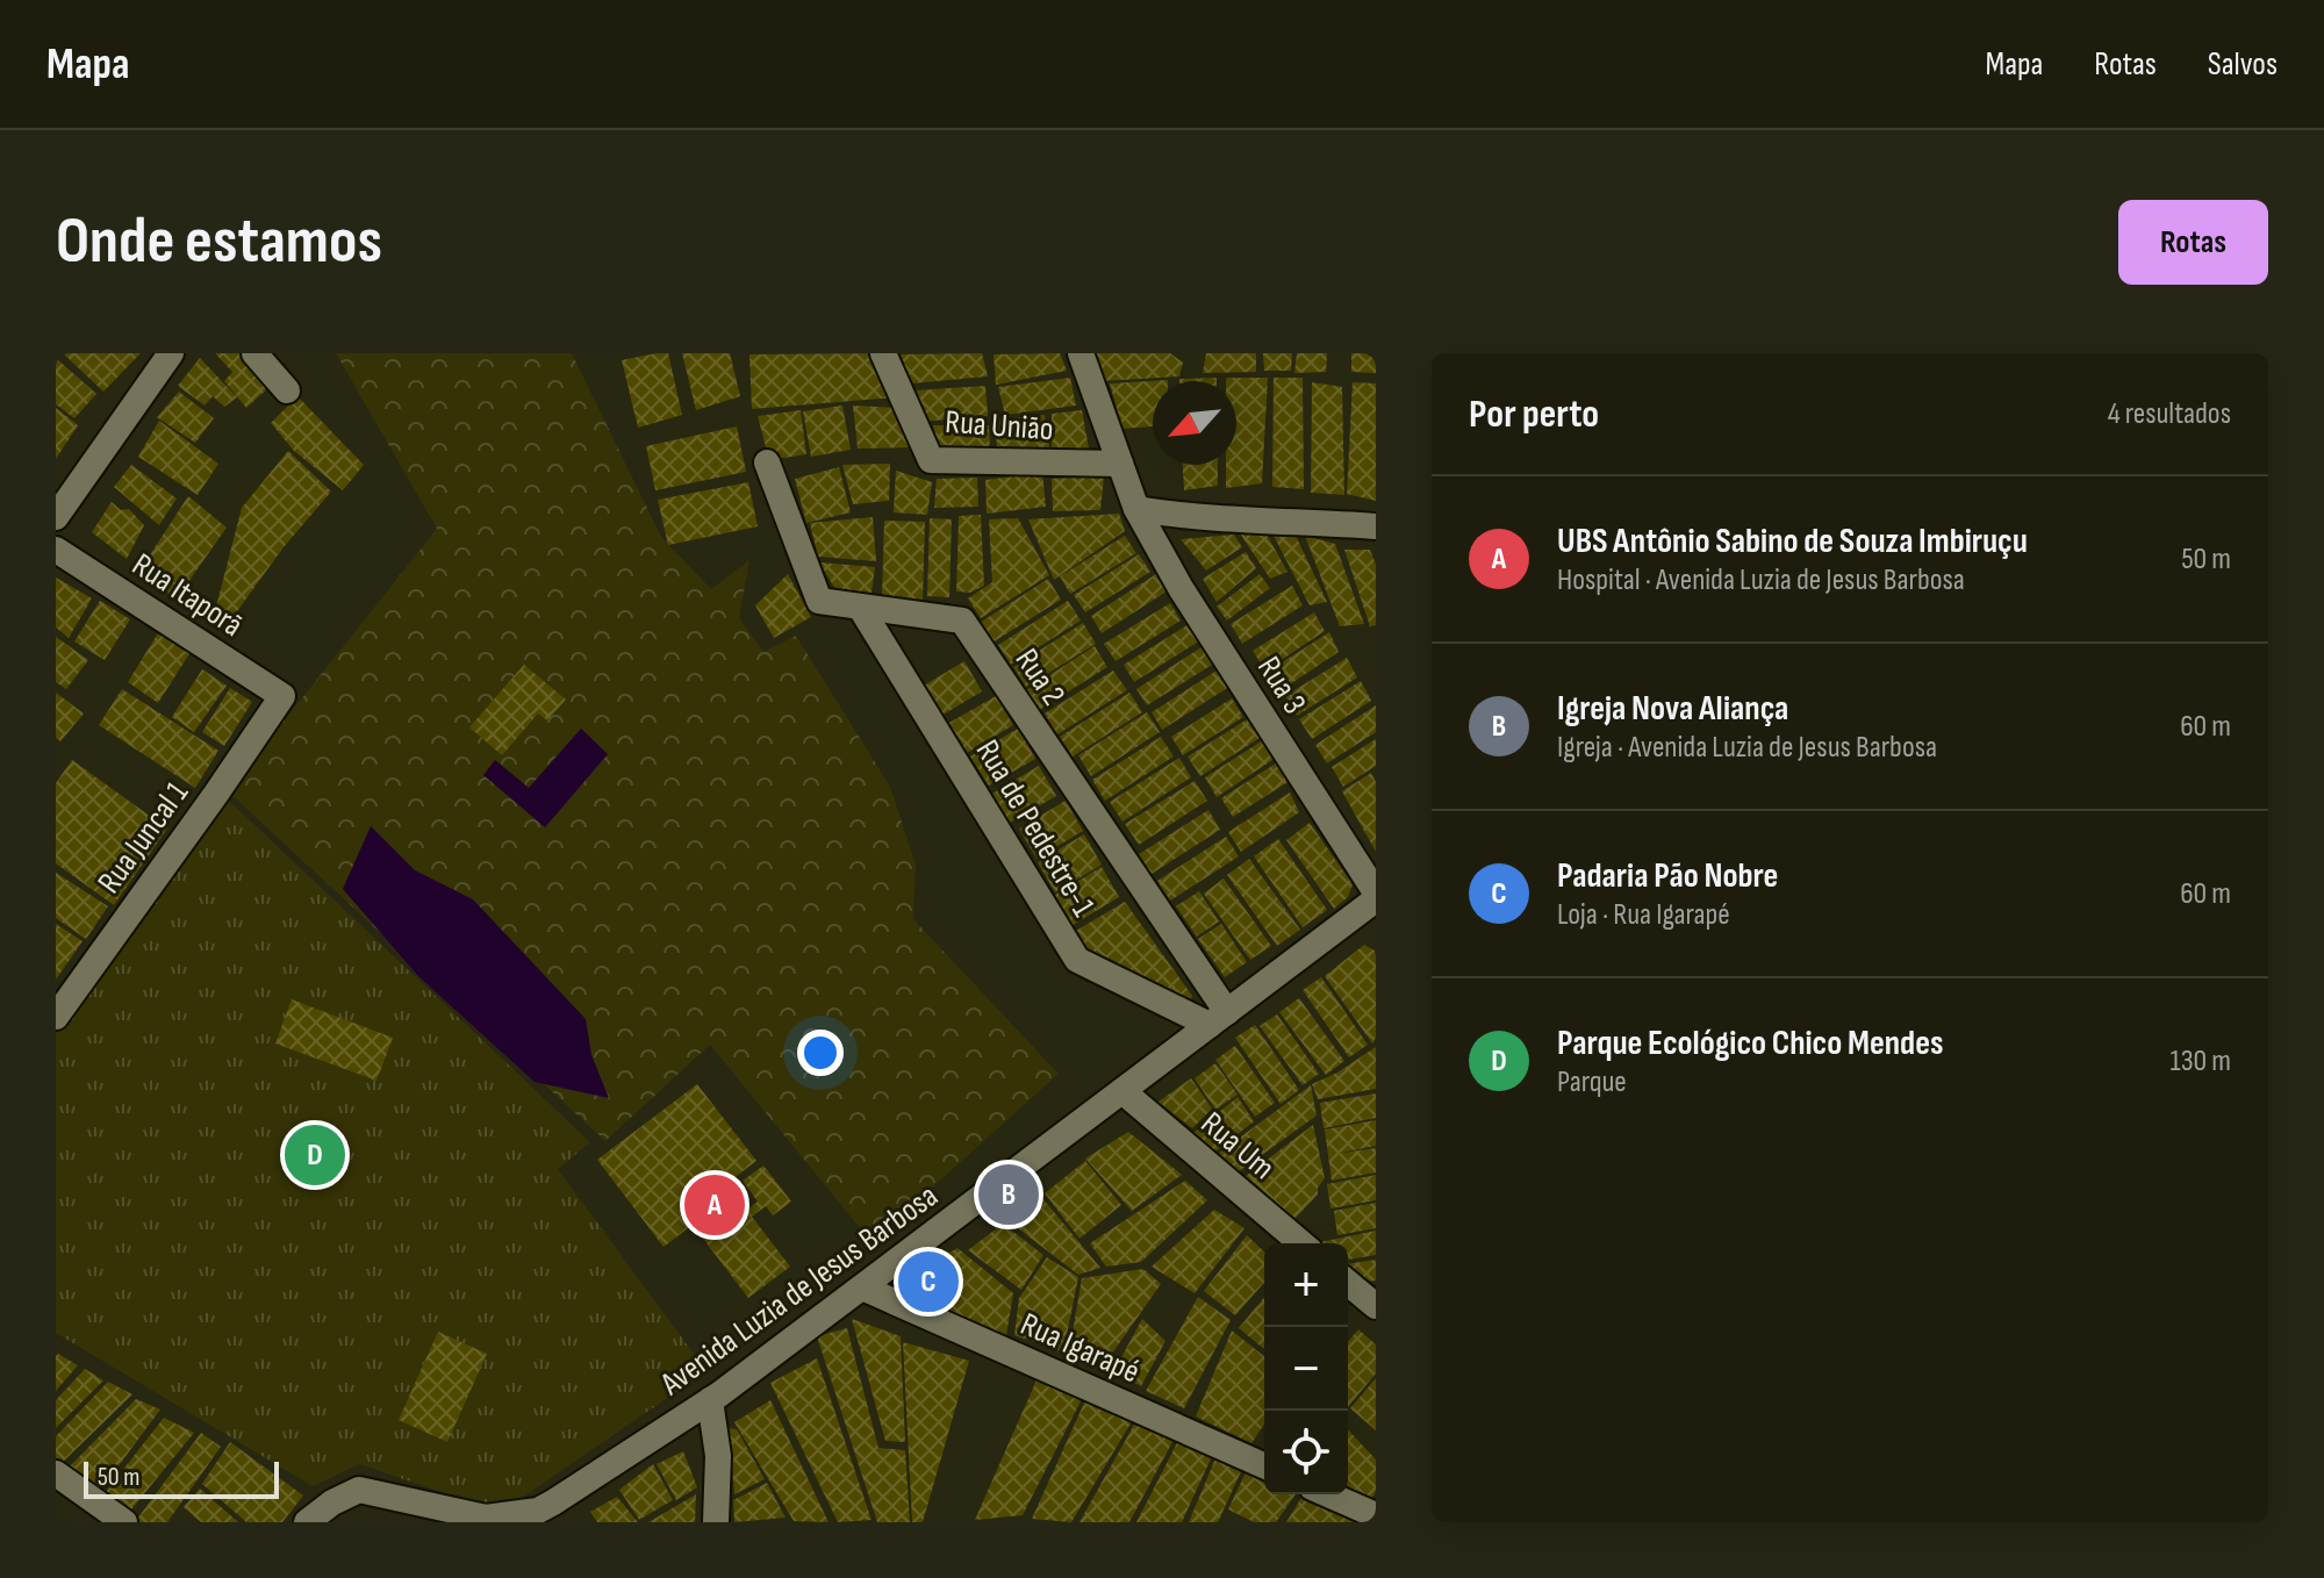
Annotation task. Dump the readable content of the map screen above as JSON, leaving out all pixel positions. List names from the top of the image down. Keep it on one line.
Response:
{"streets":{"street":["Rua União","Rua Itaporã","Rua 2","Rua 3","Rua de Pedestre-1","Rua Juncal 1","Rua Um","Avenida Luzia de Jesus Barbosa","Rua Igarapé"]},"crossings":[["Rua União","Rua 3"],["Rua Itaporã","Rua Juncal 1"],["Rua 2","Rua de Pedestre-1"],["Rua 2","Avenida Luzia de Jesus Barbosa"],["Rua 3","Avenida Luzia de Jesus Barbosa"],["Rua de Pedestre-1","Avenida Luzia de Jesus Barbosa"],["Rua Um","Avenida Luzia de Jesus Barbosa"],["Avenida Luzia de Jesus Barbosa","Rua Igarapé"]],"scale_bar":"50 m","north":"bottom left","page":{"header":"Mapa","nav":["Mapa","Rotas","Salvos"],"buttons":"Rotas","title":"Onde estamos","heading":["Por perto","4 resultados"],"list":[{"mark":"A","name":"UBS Antônio Sabino de Souza Imbiruçu","note":"Hospital · Avenida Luzia de Jesus Barbosa","value":"50 m"},{"mark":"B","name":"Igreja Nova Aliança","note":"Igreja · Avenida Luzia de Jesus Barbosa","value":"60 m"},{"mark":"C","name":"Padaria Pão Nobre","note":"Loja · Rua Igarapé","value":"60 m"},{"mark":"D","name":"Parque Ecológico Chico Mendes","note":"Parque","value":"130 m"}],"pins":["D","B","A","C"],"map_buttons":["+","−"],"scale":"50 m"}}
